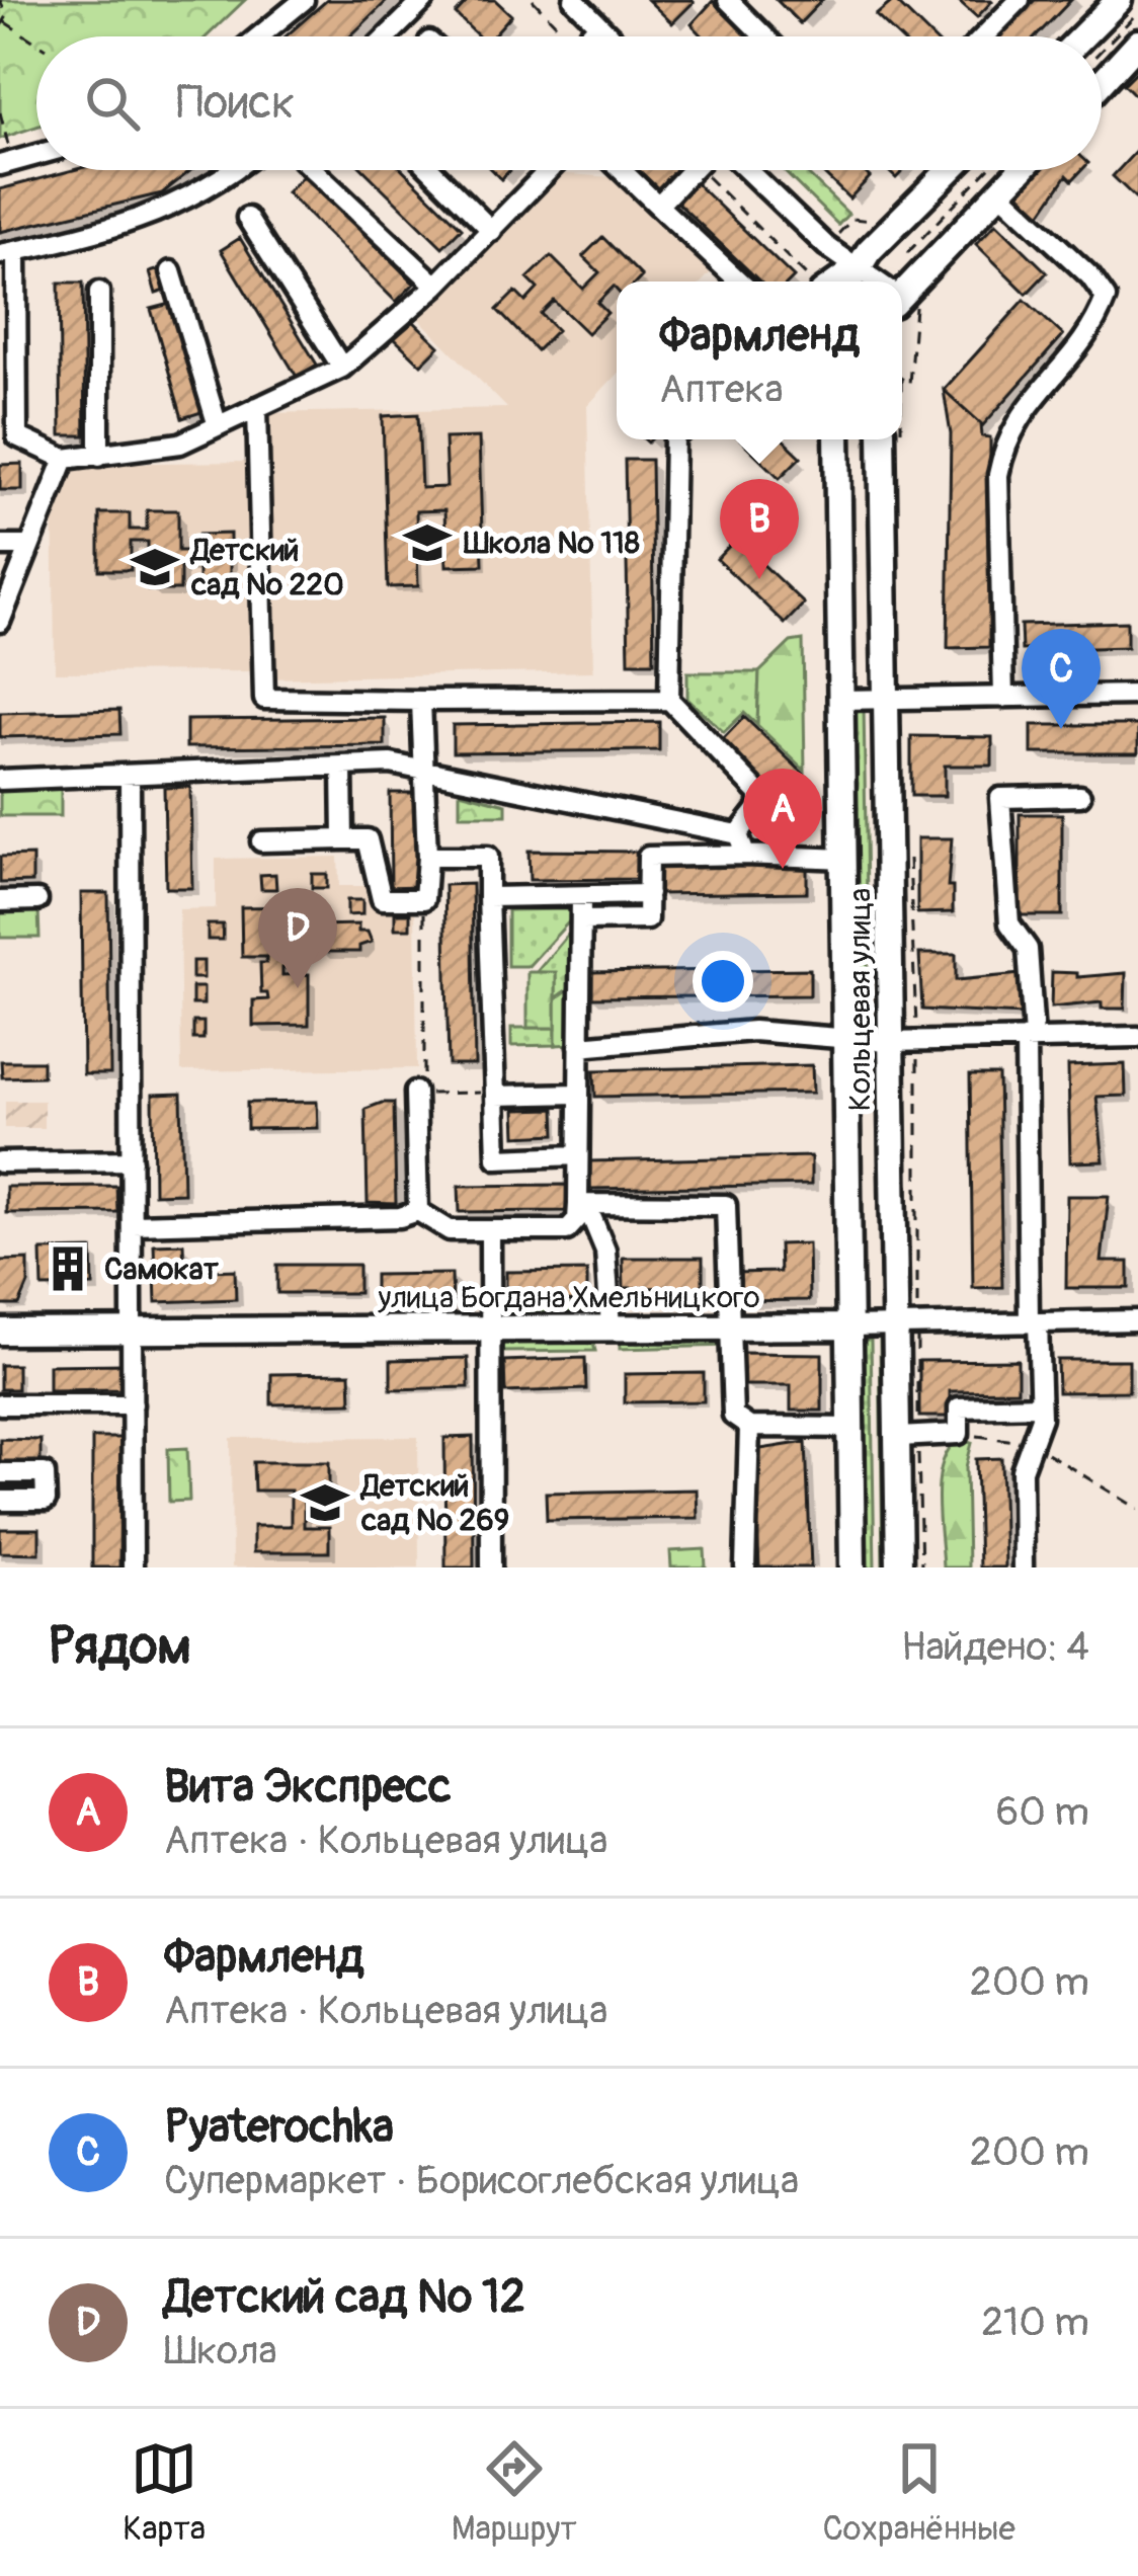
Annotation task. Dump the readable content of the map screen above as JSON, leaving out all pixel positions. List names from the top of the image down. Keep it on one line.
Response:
{"streets":{"main road":["Кольцевая улица","улица Богдана Хмельницкого"]},"crossings":[["Кольцевая улица","улица Богдана Хмельницкого"]],"places":{"school or university":["Школа № 118","Детский сад № 220","Детский сад № 269"],"building":["Самокат"]},"page":{"search":"Поиск","popup":["Фармленд","Аптека"],"pins":["B","C","A","D"],"heading":["Рядом","Найдено: 4"],"list":[{"mark":"A","name":"Вита Экспресс","note":"Аптека · Кольцевая улица","value":"60 m"},{"mark":"B","name":"Фармленд","note":"Аптека · Кольцевая улица","value":"200 m"},{"mark":"C","name":"Pyaterochka","note":"Супермаркет · Борисоглебская улица","value":"200 m"},{"mark":"D","name":"Детский сад № 12","note":"Школа","value":"210 m"}],"nav":["Карта","Маршрут","Сохранённые"]}}
